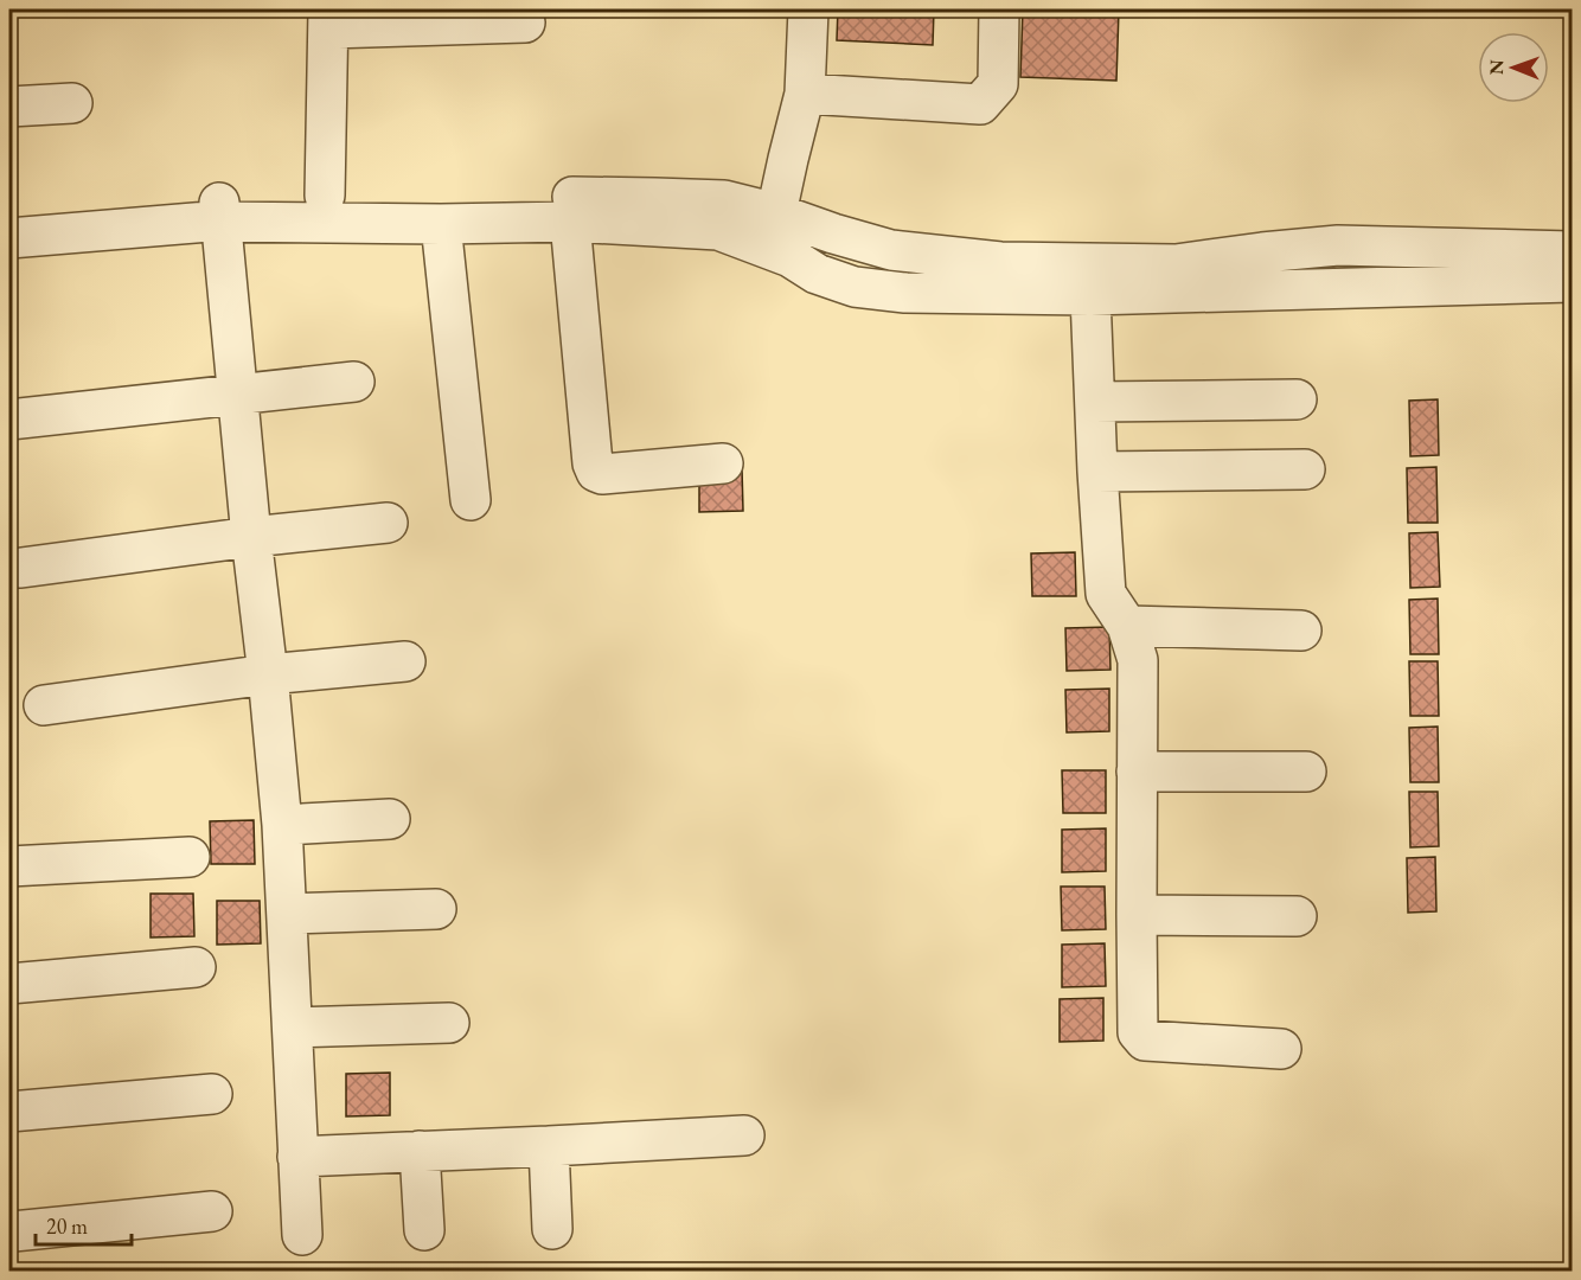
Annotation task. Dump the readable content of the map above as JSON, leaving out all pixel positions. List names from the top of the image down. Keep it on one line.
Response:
{"scale_bar":"20 m","north":"left"}
